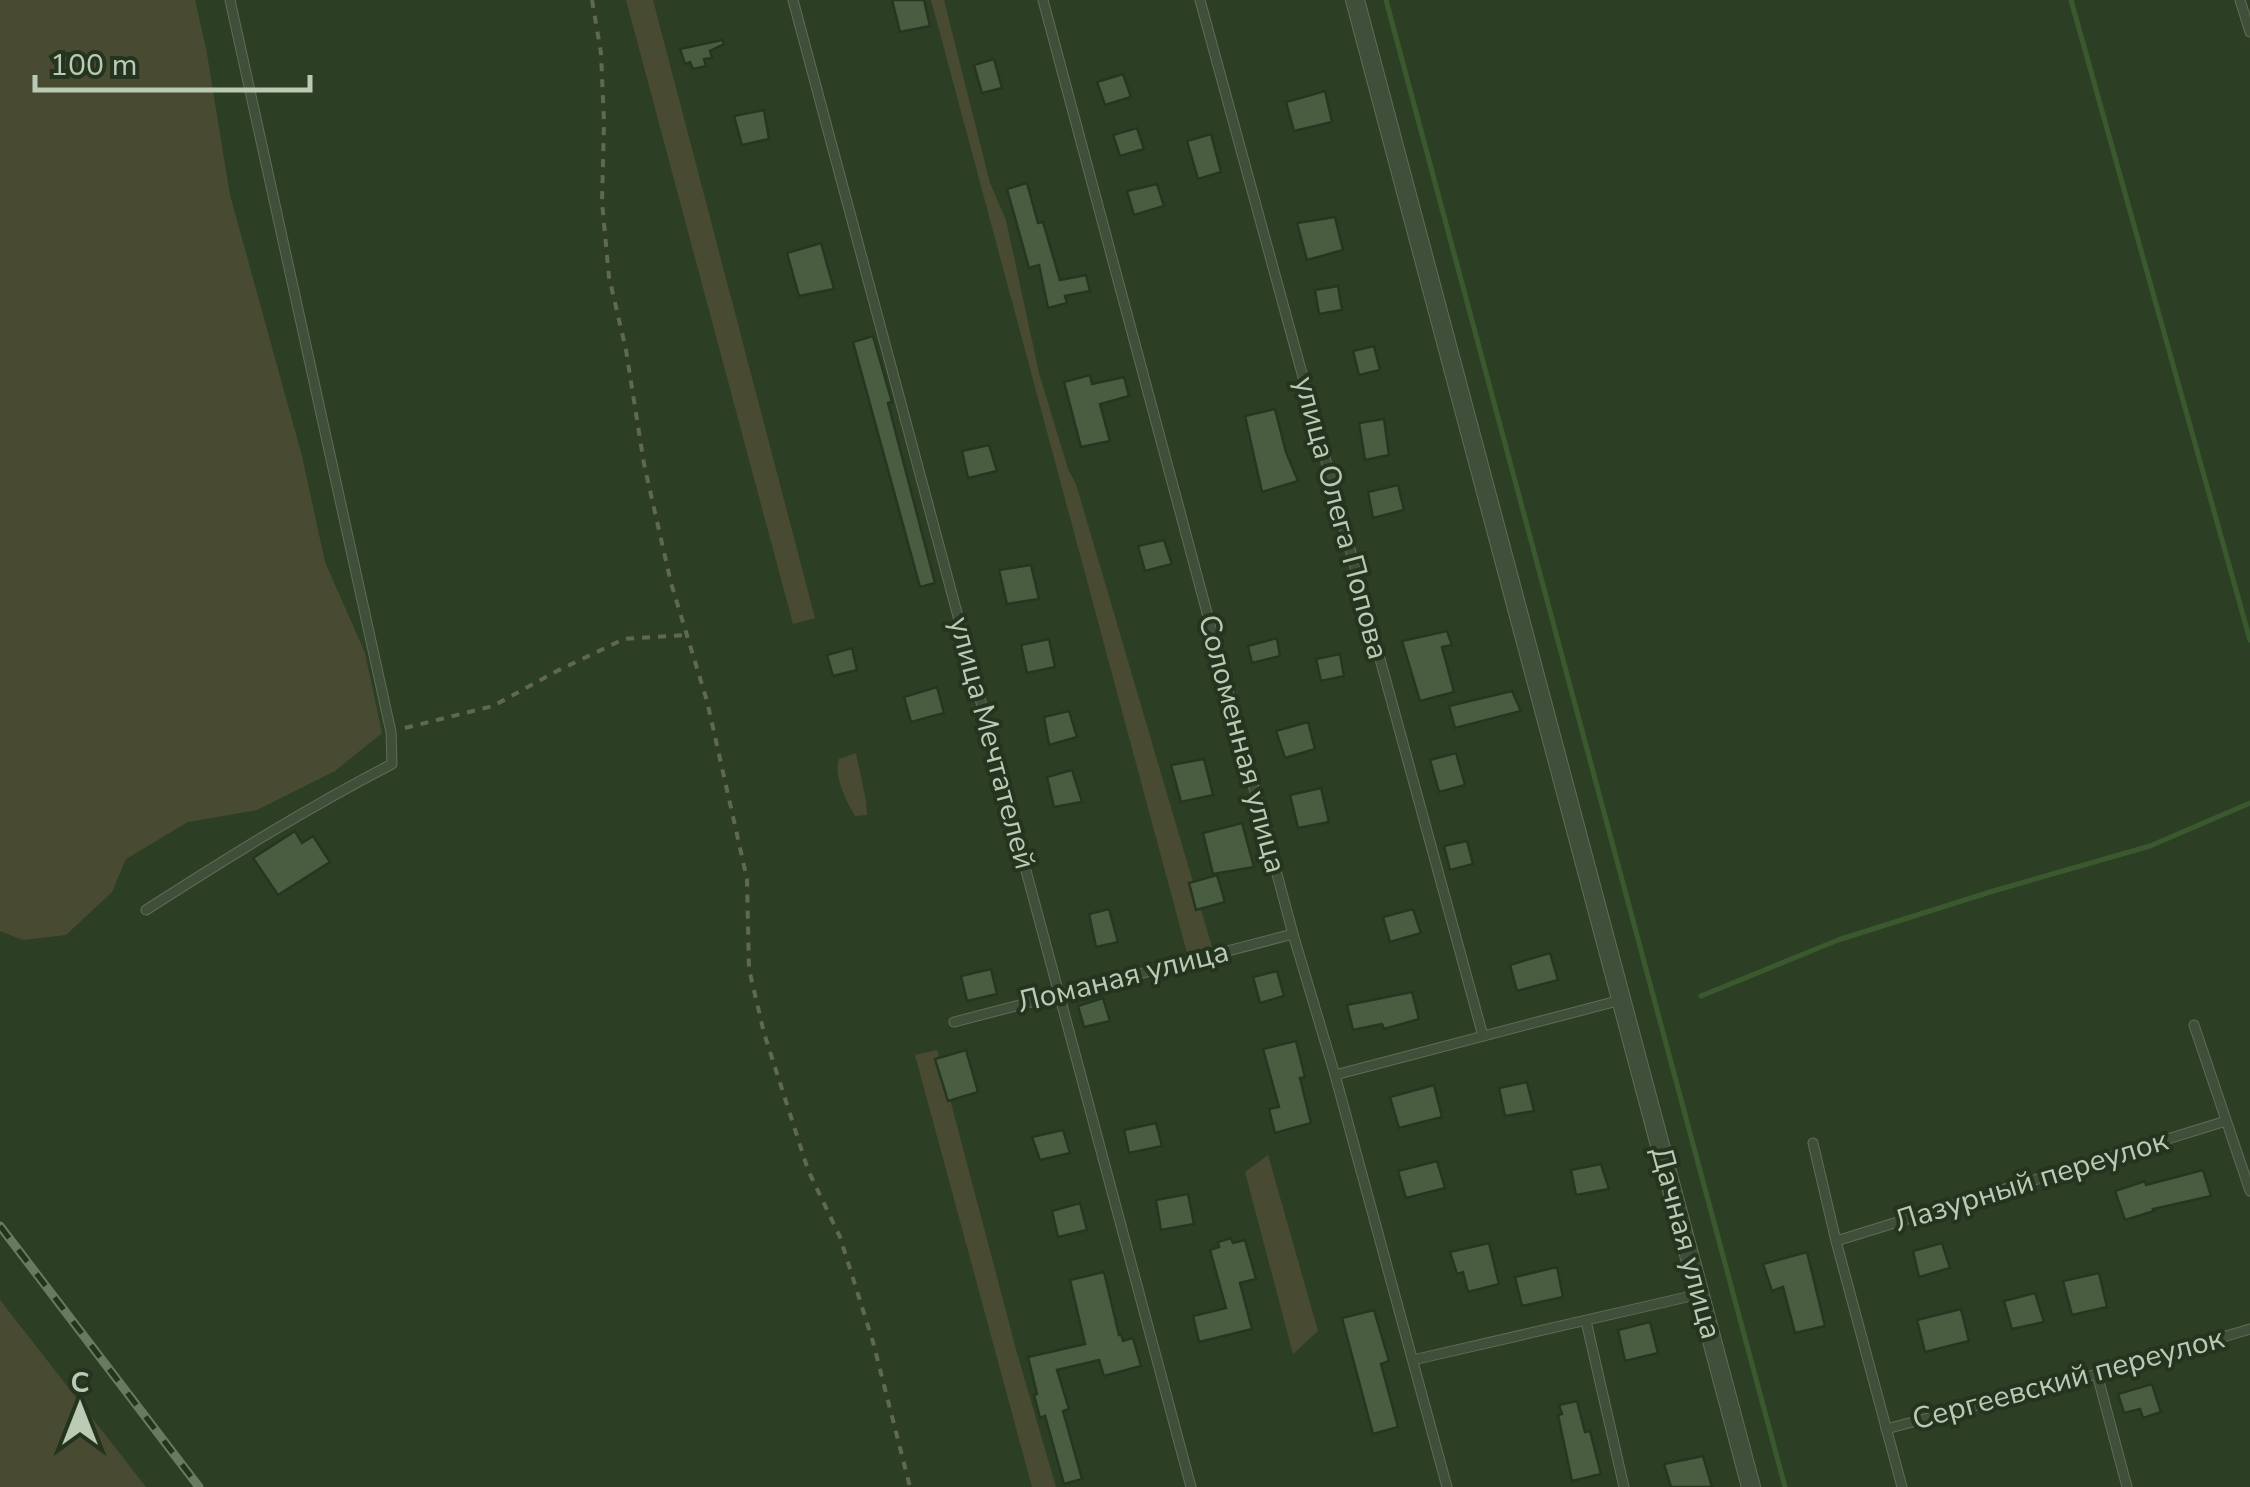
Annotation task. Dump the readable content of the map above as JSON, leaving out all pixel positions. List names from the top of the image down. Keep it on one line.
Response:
{"streets":{"street":["Дачная улица"],"lane":["улица Олега Попова","улица Мечтателей","Соломенная улица","Ломаная улица","Лазурный переулок","Сергеевский переулок"]},"crossings":[["улица Мечтателей","Ломаная улица"],["Соломенная улица","Ломаная улица"]],"scale_bar":"100 m","north":"top"}
